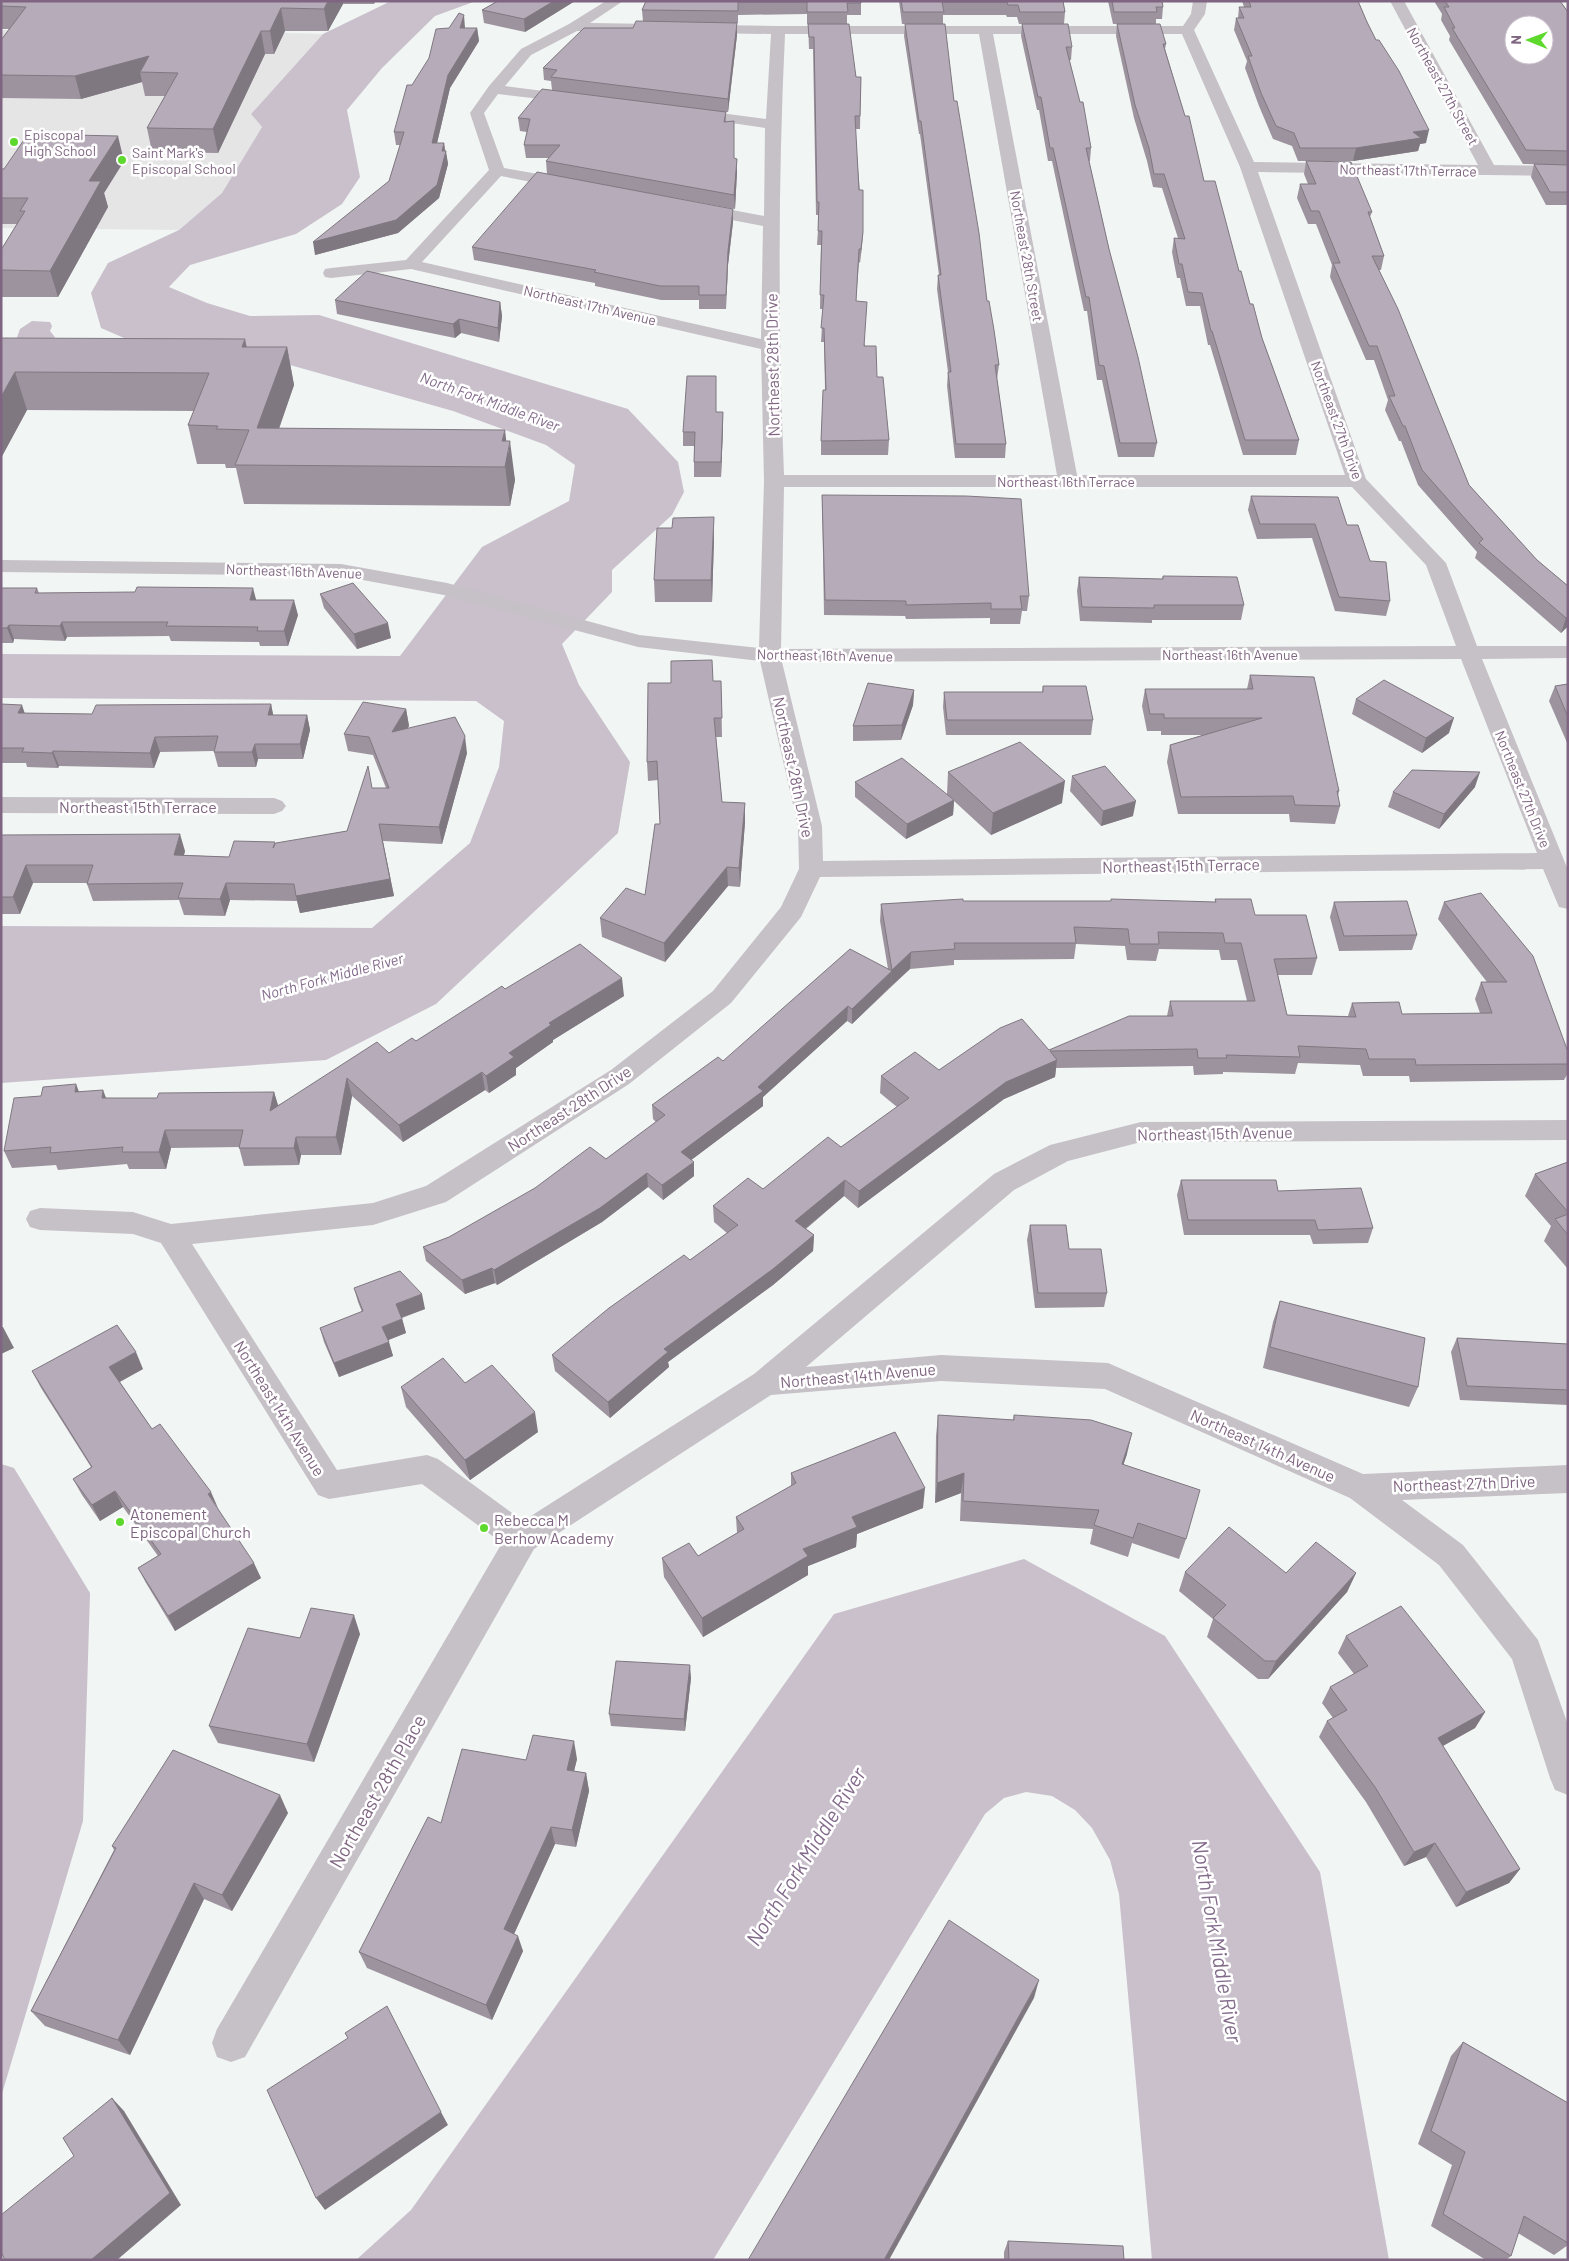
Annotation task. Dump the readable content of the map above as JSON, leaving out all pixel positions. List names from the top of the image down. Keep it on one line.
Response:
{"streets":{"street":["Northeast 27th Street","Northeast 17th Terrace","Northeast 28th Street","Northeast 17th Avenue","Northeast 28th Drive","Northeast 27th Drive","Northeast 16th Terrace","Northeast 16th Avenue","Northeast 15th Terrace","Northeast 15th Avenue","Northeast 14th Avenue","Northeast 28th Place"]},"crossings":[["Northeast 27th Street","Northeast 17th Terrace"],["Northeast 17th Terrace","Northeast 27th Drive"],["Northeast 28th Street","Northeast 16th Terrace"],["Northeast 17th Avenue","Northeast 28th Drive"],["Northeast 28th Drive","Northeast 16th Terrace"],["Northeast 28th Drive","Northeast 16th Avenue"],["Northeast 28th Drive","Northeast 15th Terrace"],["Northeast 28th Drive","Northeast 14th Avenue"],["Northeast 27th Drive","Northeast 16th Terrace"],["Northeast 27th Drive","Northeast 16th Avenue"],["Northeast 27th Drive","Northeast 15th Terrace"],["Northeast 27th Drive","Northeast 14th Avenue"],["Northeast 15th Avenue","Northeast 14th Avenue"],["Northeast 14th Avenue","Northeast 28th Place"]],"water":["North Fork Middle River"],"places":["Episcopal High School","Saint Mark's Episcopal School","Atonement Episcopal Church","Rebecca M Berhow Academy"],"north":"left"}
